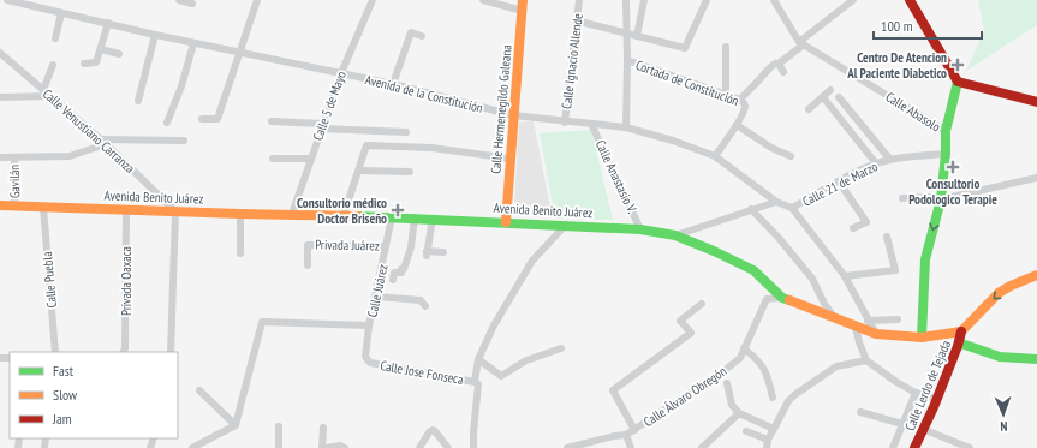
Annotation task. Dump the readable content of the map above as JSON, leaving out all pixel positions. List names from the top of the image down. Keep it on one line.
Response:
{"streets":{"main road":["Calle Hermenegildo Galeana","Avenida Benito Juárez","Calle Lerdo de Tejada"],"street":["Calle Ignacio Allende","Cortada de Constitución","Avenida de la Constitución","Calle 5 de Mayo","Calle Abasolo","Calle Venustiano Carranza","Calle Anastasio V.","Gavilán","Calle 21 de Marzo","Privada Juárez","Calle Puebla","Privada Oaxaca","Calle Juárez","Calle Jose Fonseca","Calle Álvaro Obregón"]},"crossings":[["Calle Ignacio Allende","Avenida de la Constitución"],["Cortada de Constitución","Avenida de la Constitución"],["Avenida de la Constitución","Calle 5 de Mayo"],["Avenida de la Constitución","Calle Hermenegildo Galeana"],["Avenida de la Constitución","Calle Anastasio V."],["Avenida de la Constitución","Calle 21 de Marzo"],["Calle 5 de Mayo","Avenida Benito Juárez"],["Calle Hermenegildo Galeana","Avenida Benito Juárez"],["Calle Venustiano Carranza","Avenida Benito Juárez"],["Calle Anastasio V.","Avenida Benito Juárez"],["Gavilán","Avenida Benito Juárez"],["Avenida Benito Juárez","Calle Puebla"],["Avenida Benito Juárez","Privada Oaxaca"],["Avenida Benito Juárez","Calle Juárez"],["Avenida Benito Juárez","Calle Lerdo de Tejada"],["Avenida Benito Juárez","Calle Álvaro Obregón"],["Privada Juárez","Calle Juárez"],["Calle Juárez","Calle Jose Fonseca"]],"places":{"health":["Centro De Atencion Al Paciente Diabetico","Consultorio Podologico Terapie","Consultorio médico Doctor Briseño"]},"legend":["Fast","Slow","Jam"],"scale_bar":"100 m","north":"bottom"}
